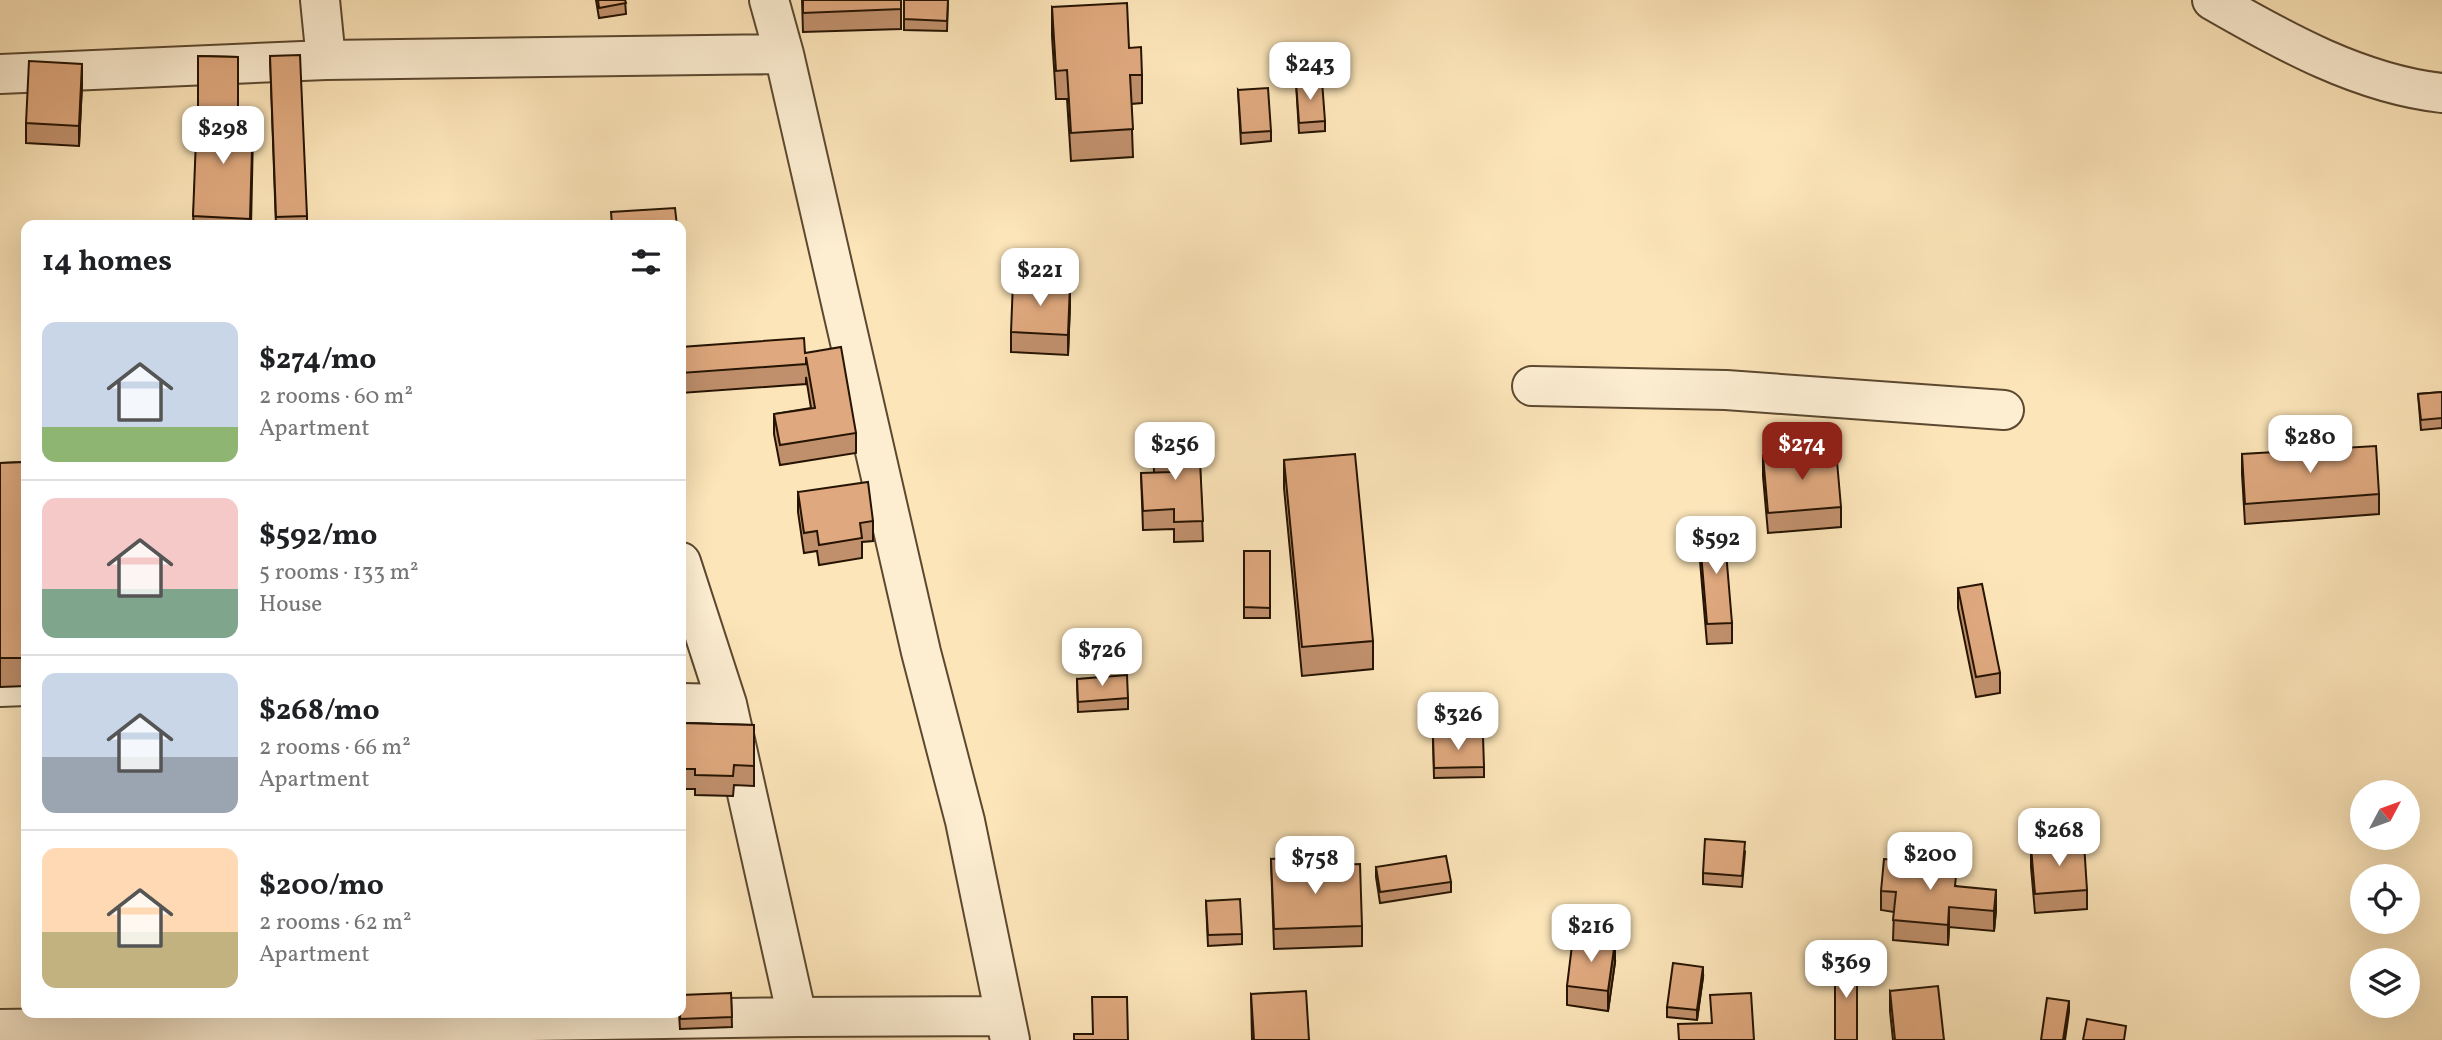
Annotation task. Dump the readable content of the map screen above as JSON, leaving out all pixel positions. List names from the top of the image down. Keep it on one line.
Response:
{"north":"top right","page":{"price":["$243","$298","$221","$280","$256","$274","$592","$726","$326","$268","$200","$758","$216","$369"],"heading":"14 homes","list":[{"name":"$274/mo","note":"2 rooms · 60 m² · Apartment"},{"name":"$592/mo","note":"5 rooms · 133 m² · House"},{"name":"$268/mo","note":"2 rooms · 66 m² · Apartment"},{"name":"$200/mo","note":"2 rooms · 62 m² · Apartment"}]}}
